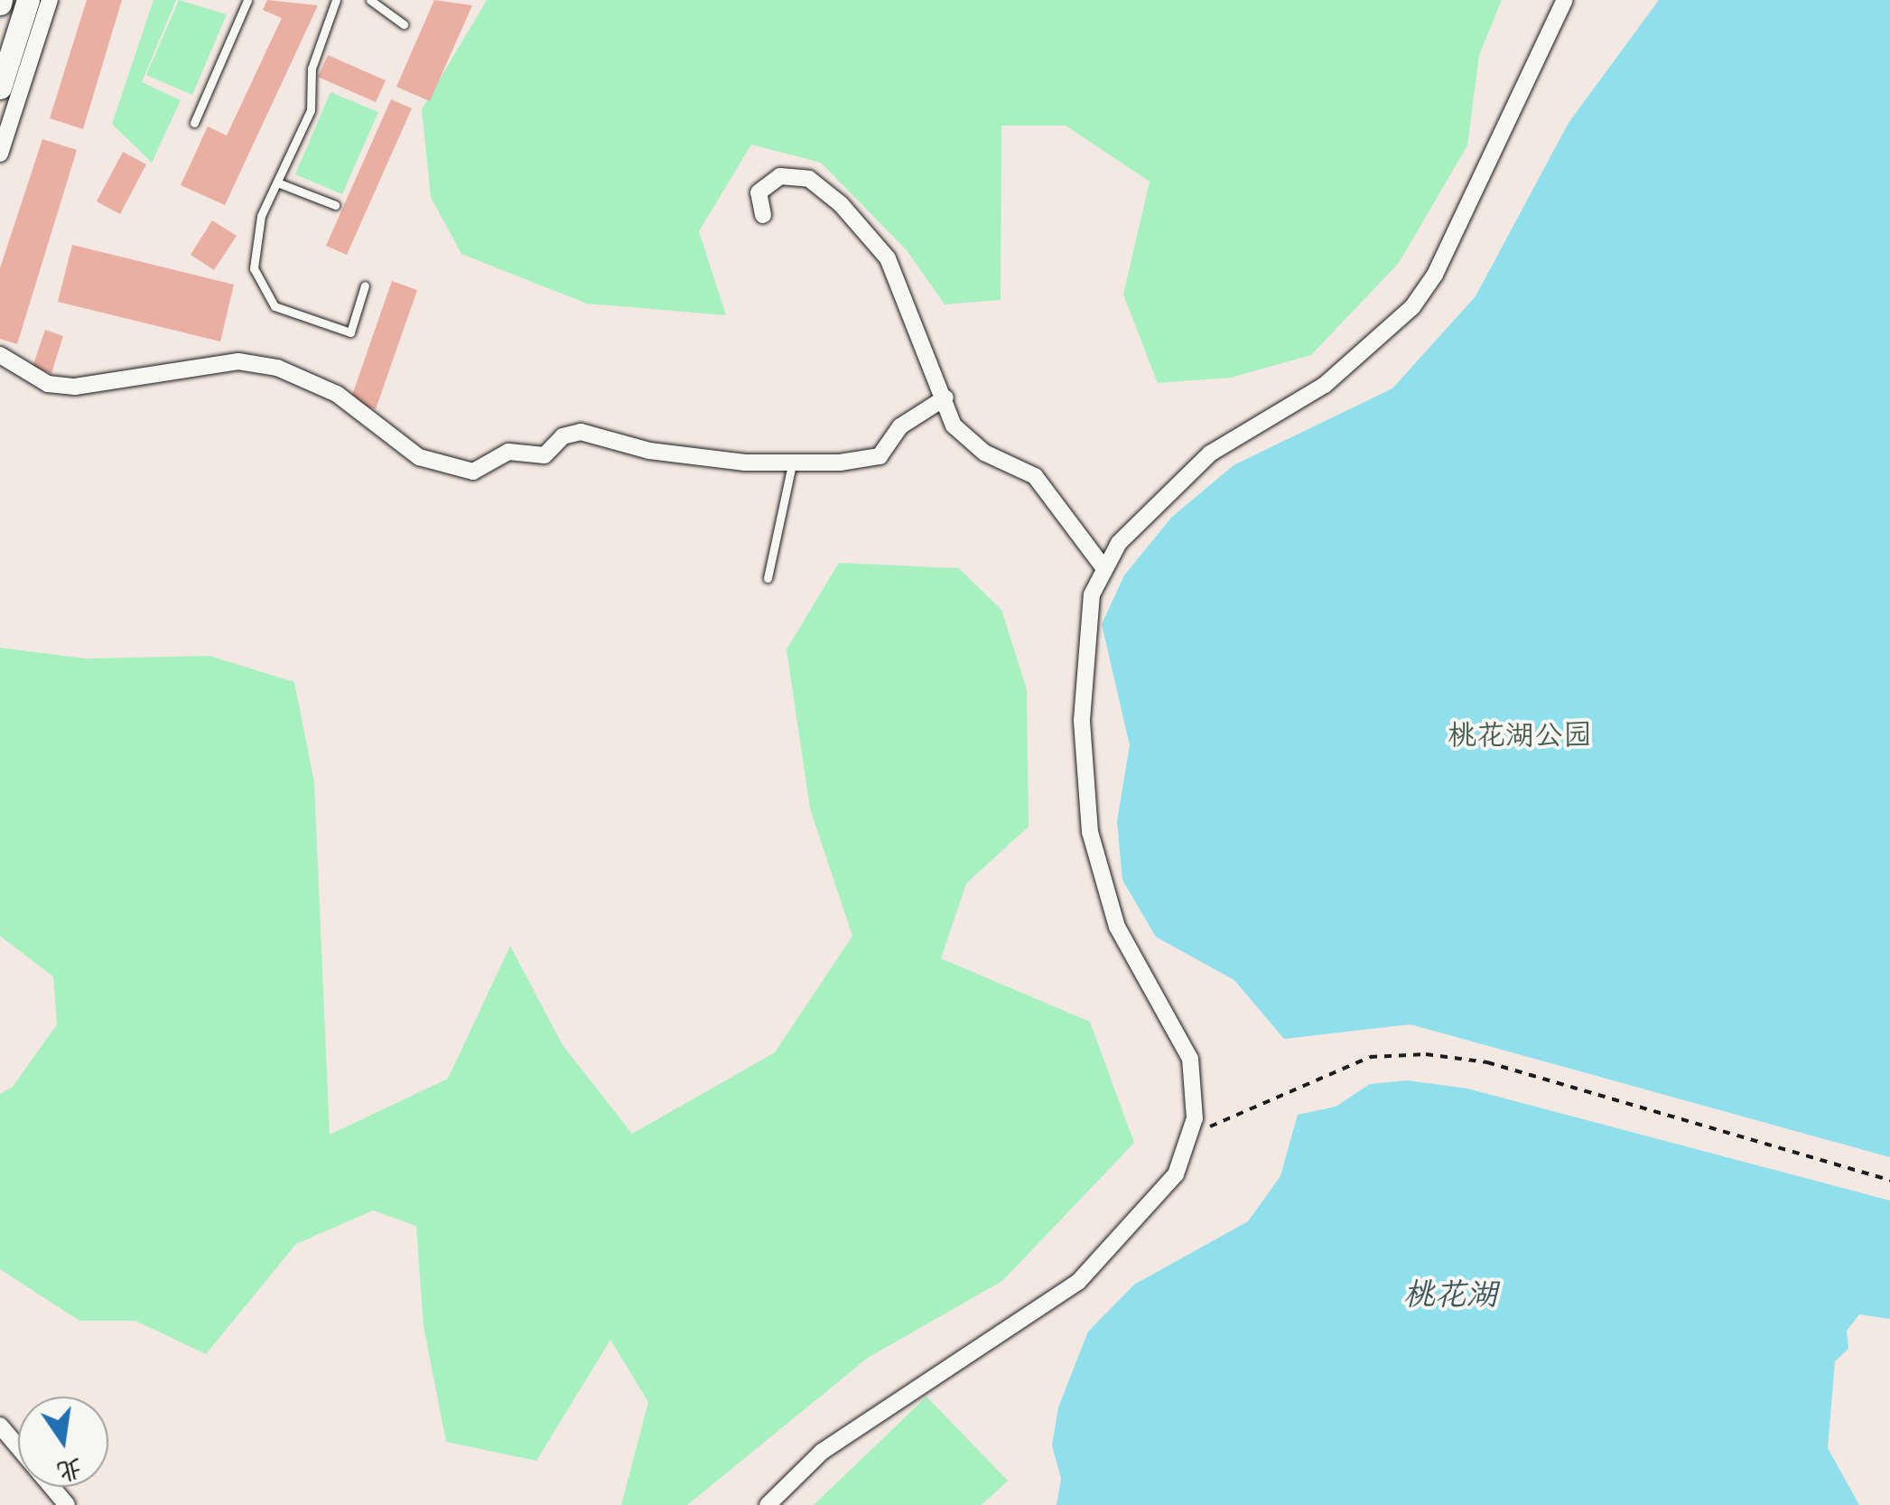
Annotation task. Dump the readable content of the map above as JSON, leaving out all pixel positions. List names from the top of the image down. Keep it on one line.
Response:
{"water":["桃花湖"],"parks":["桃花湖公园"],"north":"bottom"}
